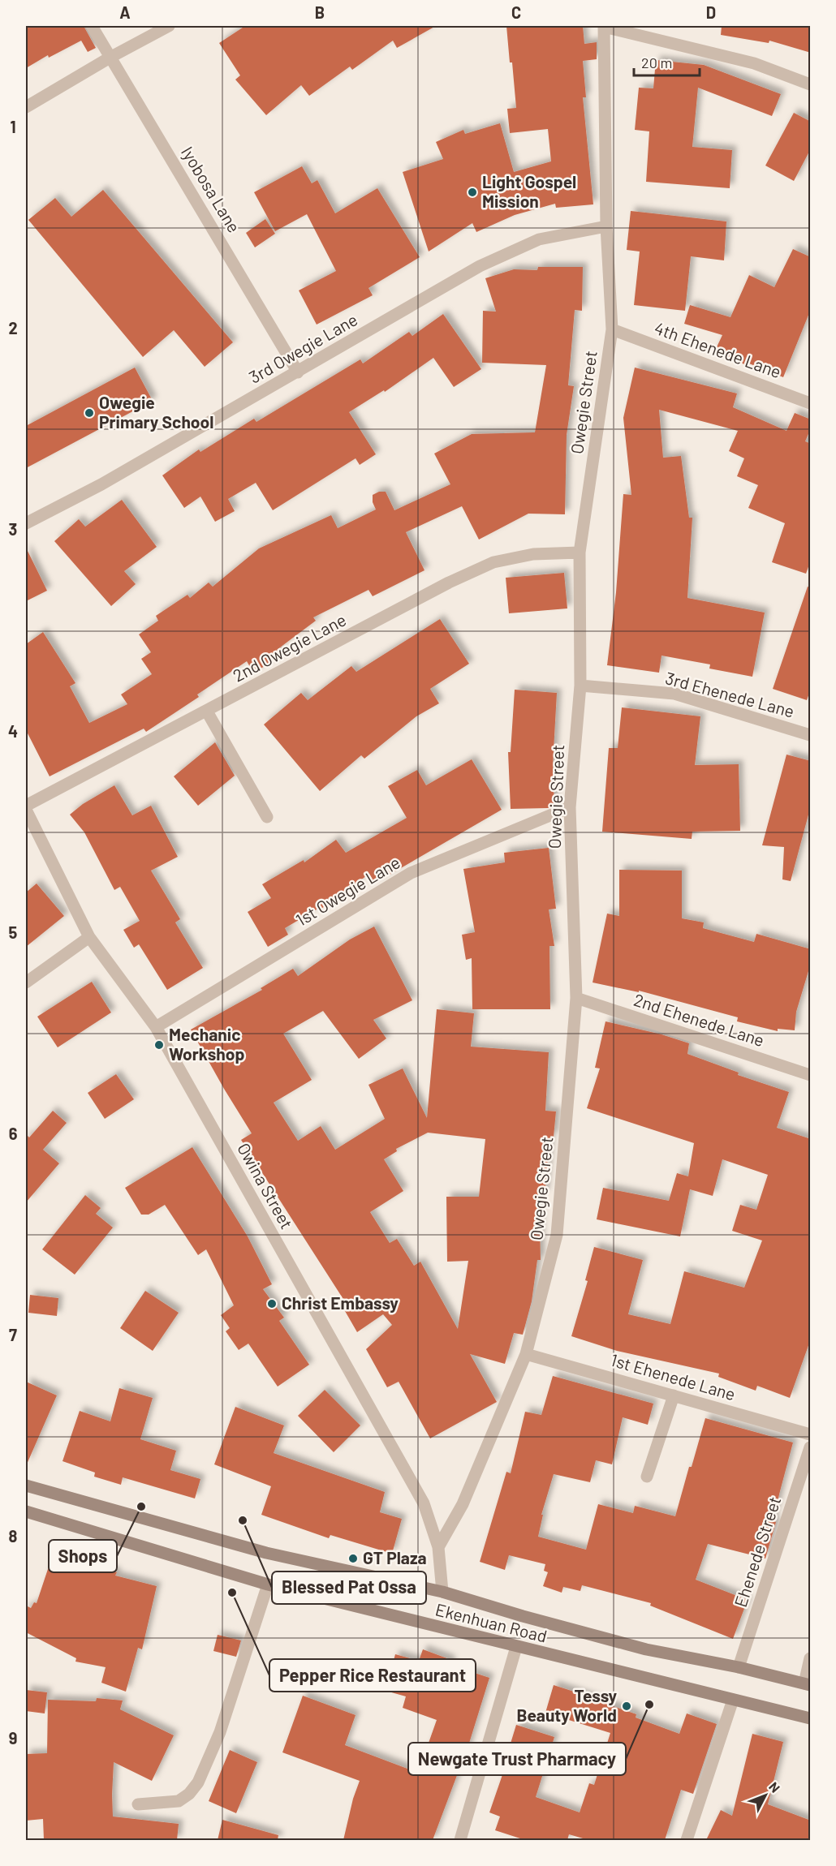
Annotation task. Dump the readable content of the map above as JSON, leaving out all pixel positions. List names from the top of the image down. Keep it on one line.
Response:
{"streets":{"main road":["Ekenhuan Road"],"street":["Iyobosa Lane","3rd Owegie Lane","4th Ehenede Lane","Owegie Street","2nd Owegie Lane","3rd Ehenede Lane","1st Owegie Lane","2nd Ehenede Lane","Owina Street","1st Ehenede Lane","Ehenede Street"]},"crossings":[["Iyobosa Lane","3rd Owegie Lane"],["3rd Owegie Lane","Owegie Street"],["4th Ehenede Lane","Owegie Street"],["Owegie Street","2nd Owegie Lane"],["Owegie Street","3rd Ehenede Lane"],["Owegie Street","1st Owegie Lane"],["Owegie Street","2nd Ehenede Lane"],["Owegie Street","Owina Street"],["Owegie Street","1st Ehenede Lane"],["1st Owegie Lane","Owina Street"],["Owina Street","Ekenhuan Road"],["Ehenede Street","Ekenhuan Road"]],"places":["Light Gospel Mission","Owegie Primary School","Mechanic Workshop","Christ Embassy","Shops","Blessed Pat Ossa","GT Plaza","Pepper Rice Restaurant","Newgate Trust Pharmacy","Tessy Beauty World"],"scale_bar":"20 m","north":"top right","grid":{"columns":["A","B","C","D"],"rows":["1","2","3","4","5","6","7","8","9"]}}
